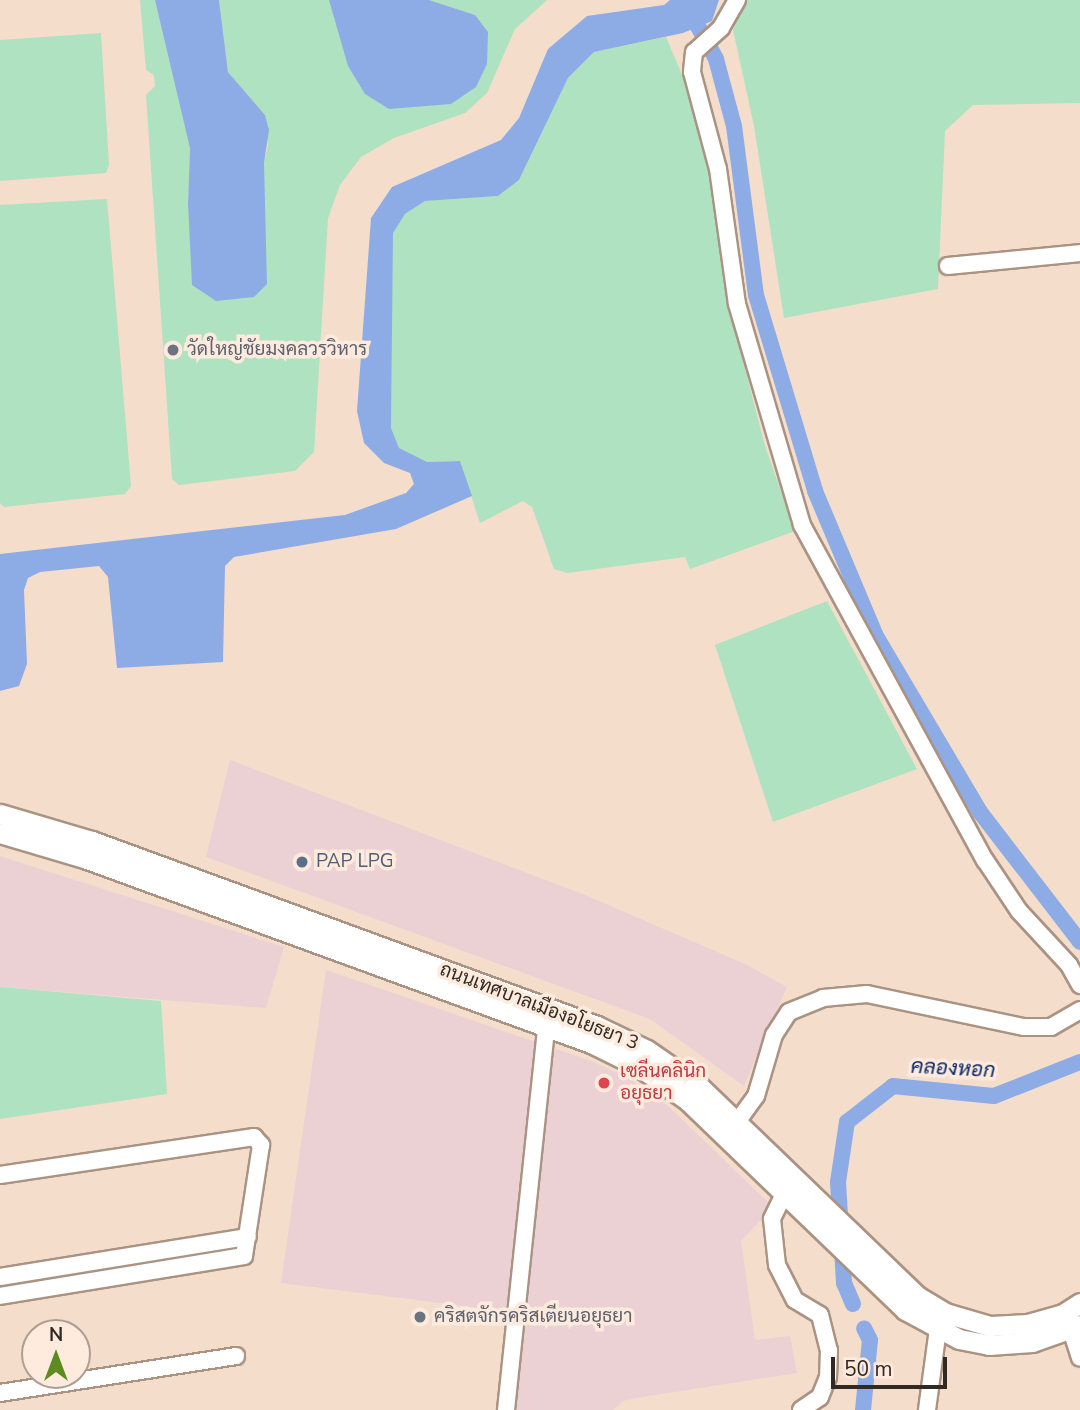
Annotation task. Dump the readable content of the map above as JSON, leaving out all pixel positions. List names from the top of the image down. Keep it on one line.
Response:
{"streets":{"street":["ถนนเทศบาลเมืองอโยธยา 3"]},"water":["คลองหอก"],"places":["วัดใหญ่ชัยมงคลวรวิหาร","PAP LPG","เซลีนคลินิก อยุธยา","คริสตจักรคริสเตียนอยุธยา"],"scale_bar":"50 m","north":"top"}
